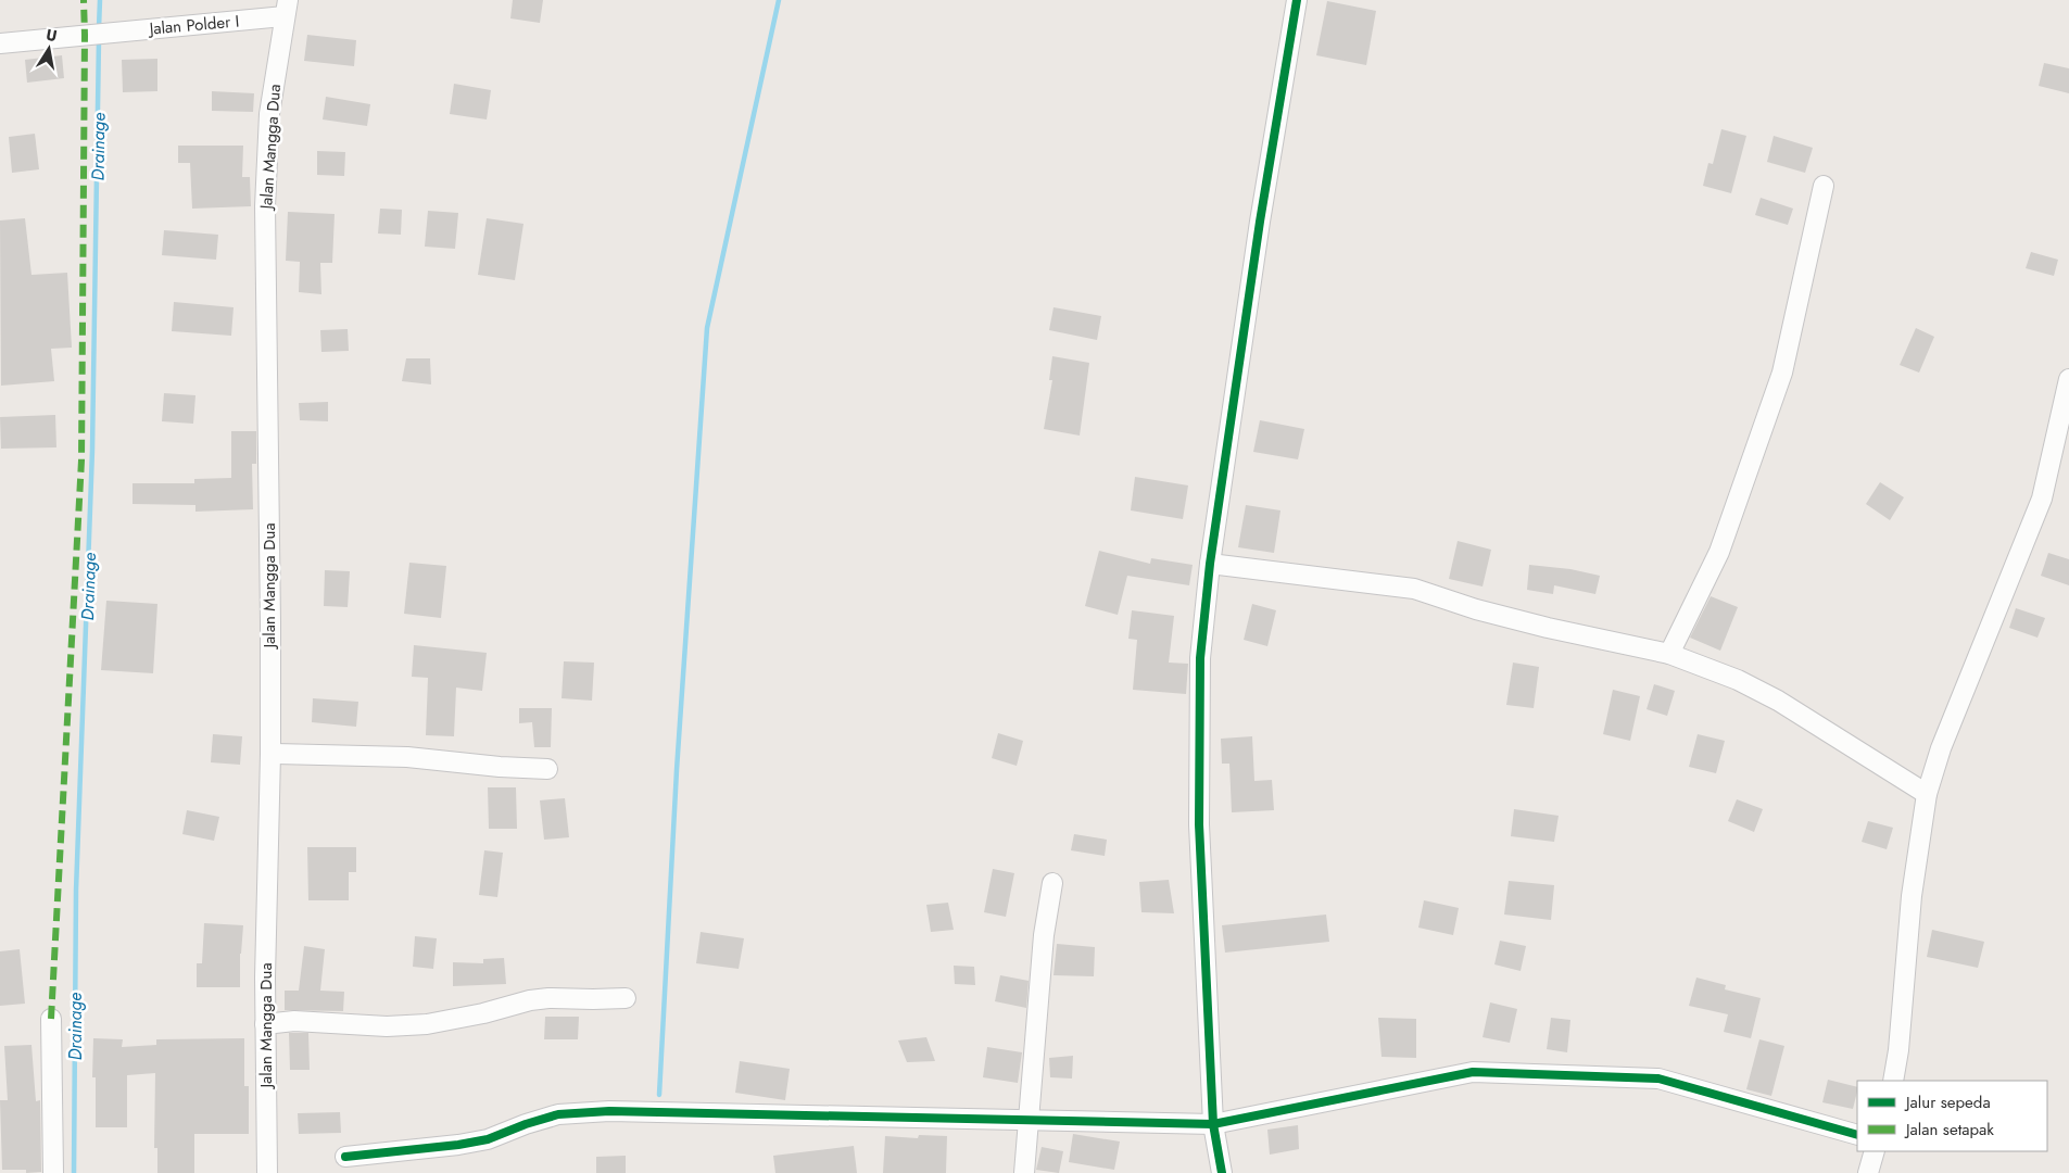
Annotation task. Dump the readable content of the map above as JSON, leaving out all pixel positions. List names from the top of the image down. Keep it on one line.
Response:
{"streets":{"street":["Jalan Polder I","Jalan Mangga Dua"]},"crossings":[["Jalan Polder I","Jalan Mangga Dua"]],"water":["Drainage"],"legend":["Jalur sepeda","Jalan setapak"],"north":"top"}
